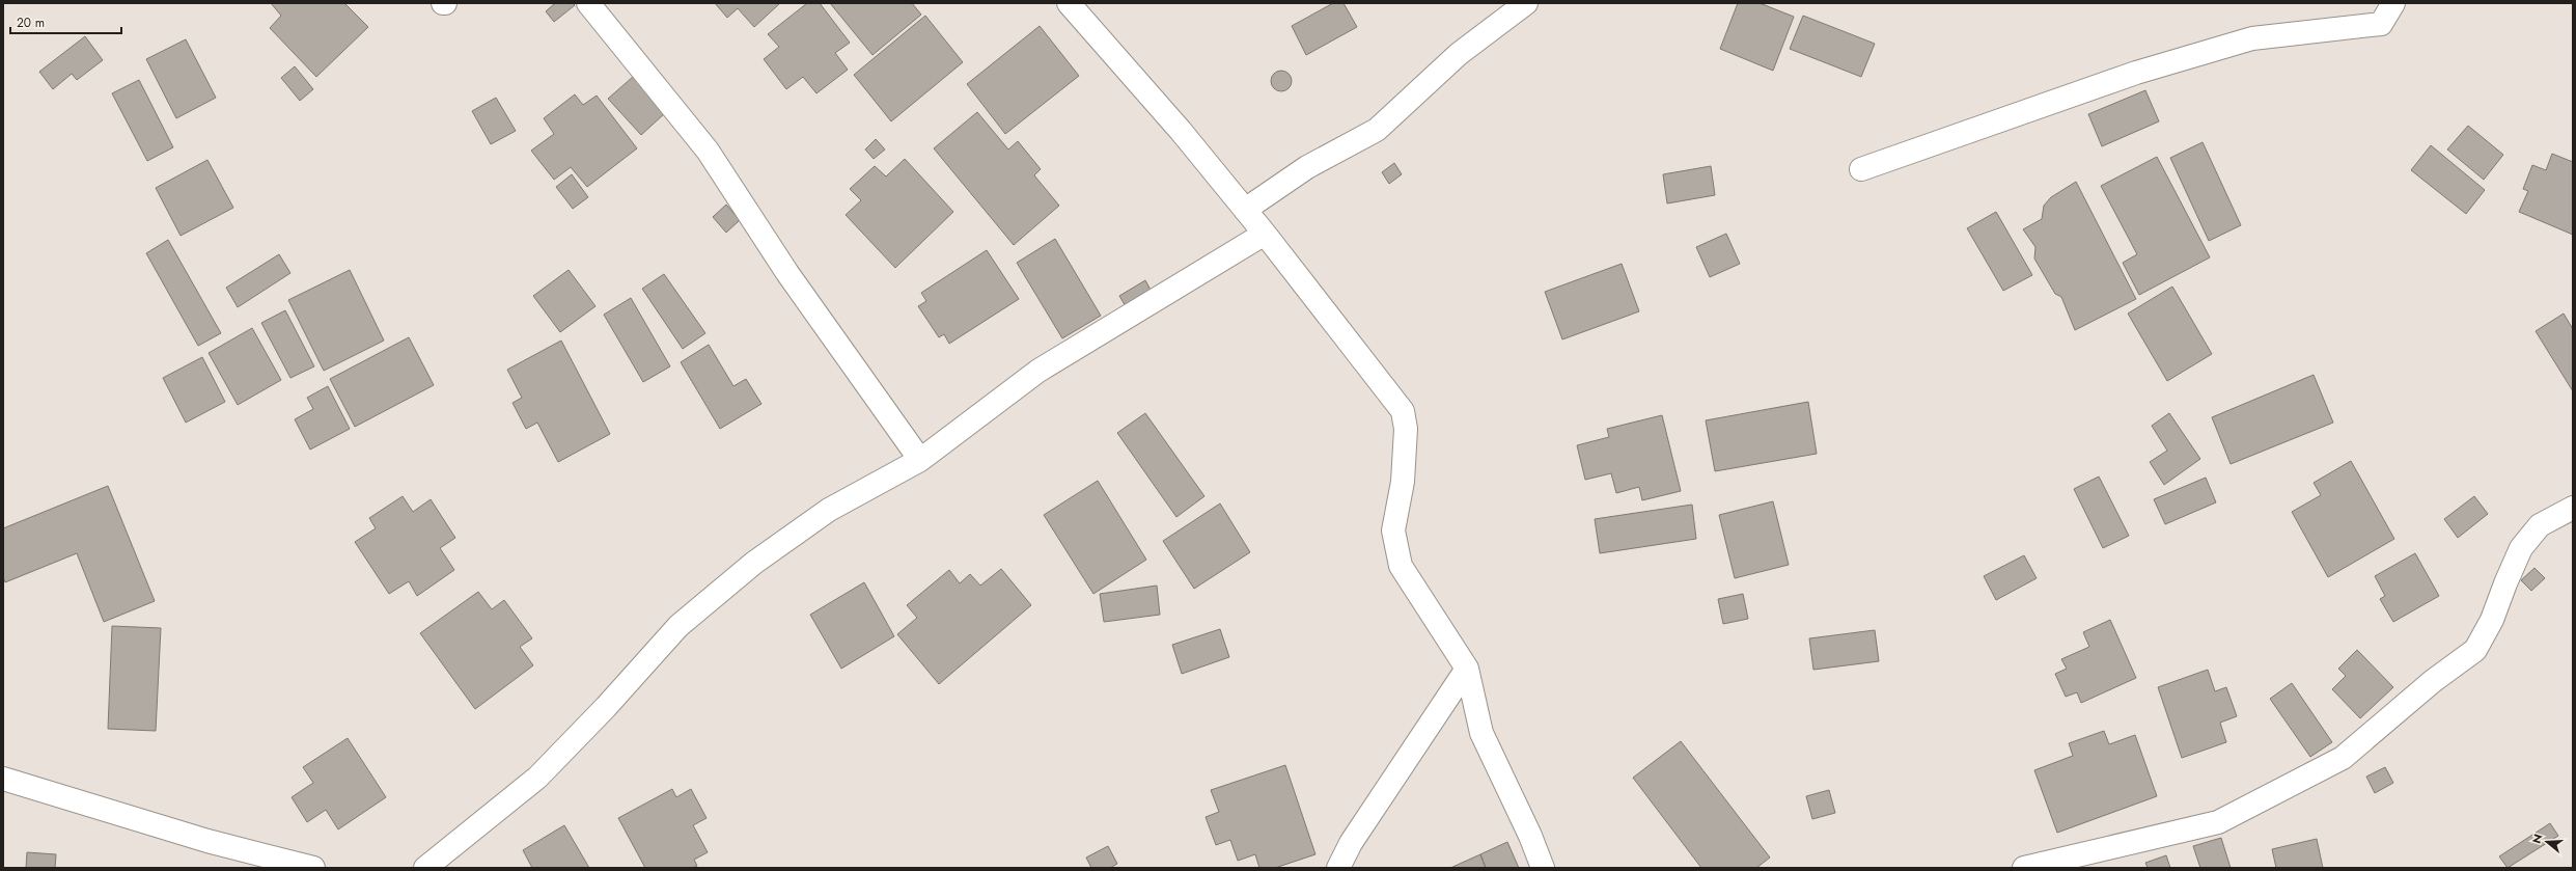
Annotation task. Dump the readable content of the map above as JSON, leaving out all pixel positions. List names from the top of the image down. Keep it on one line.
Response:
{"scale_bar":"20 m","north":"left"}
